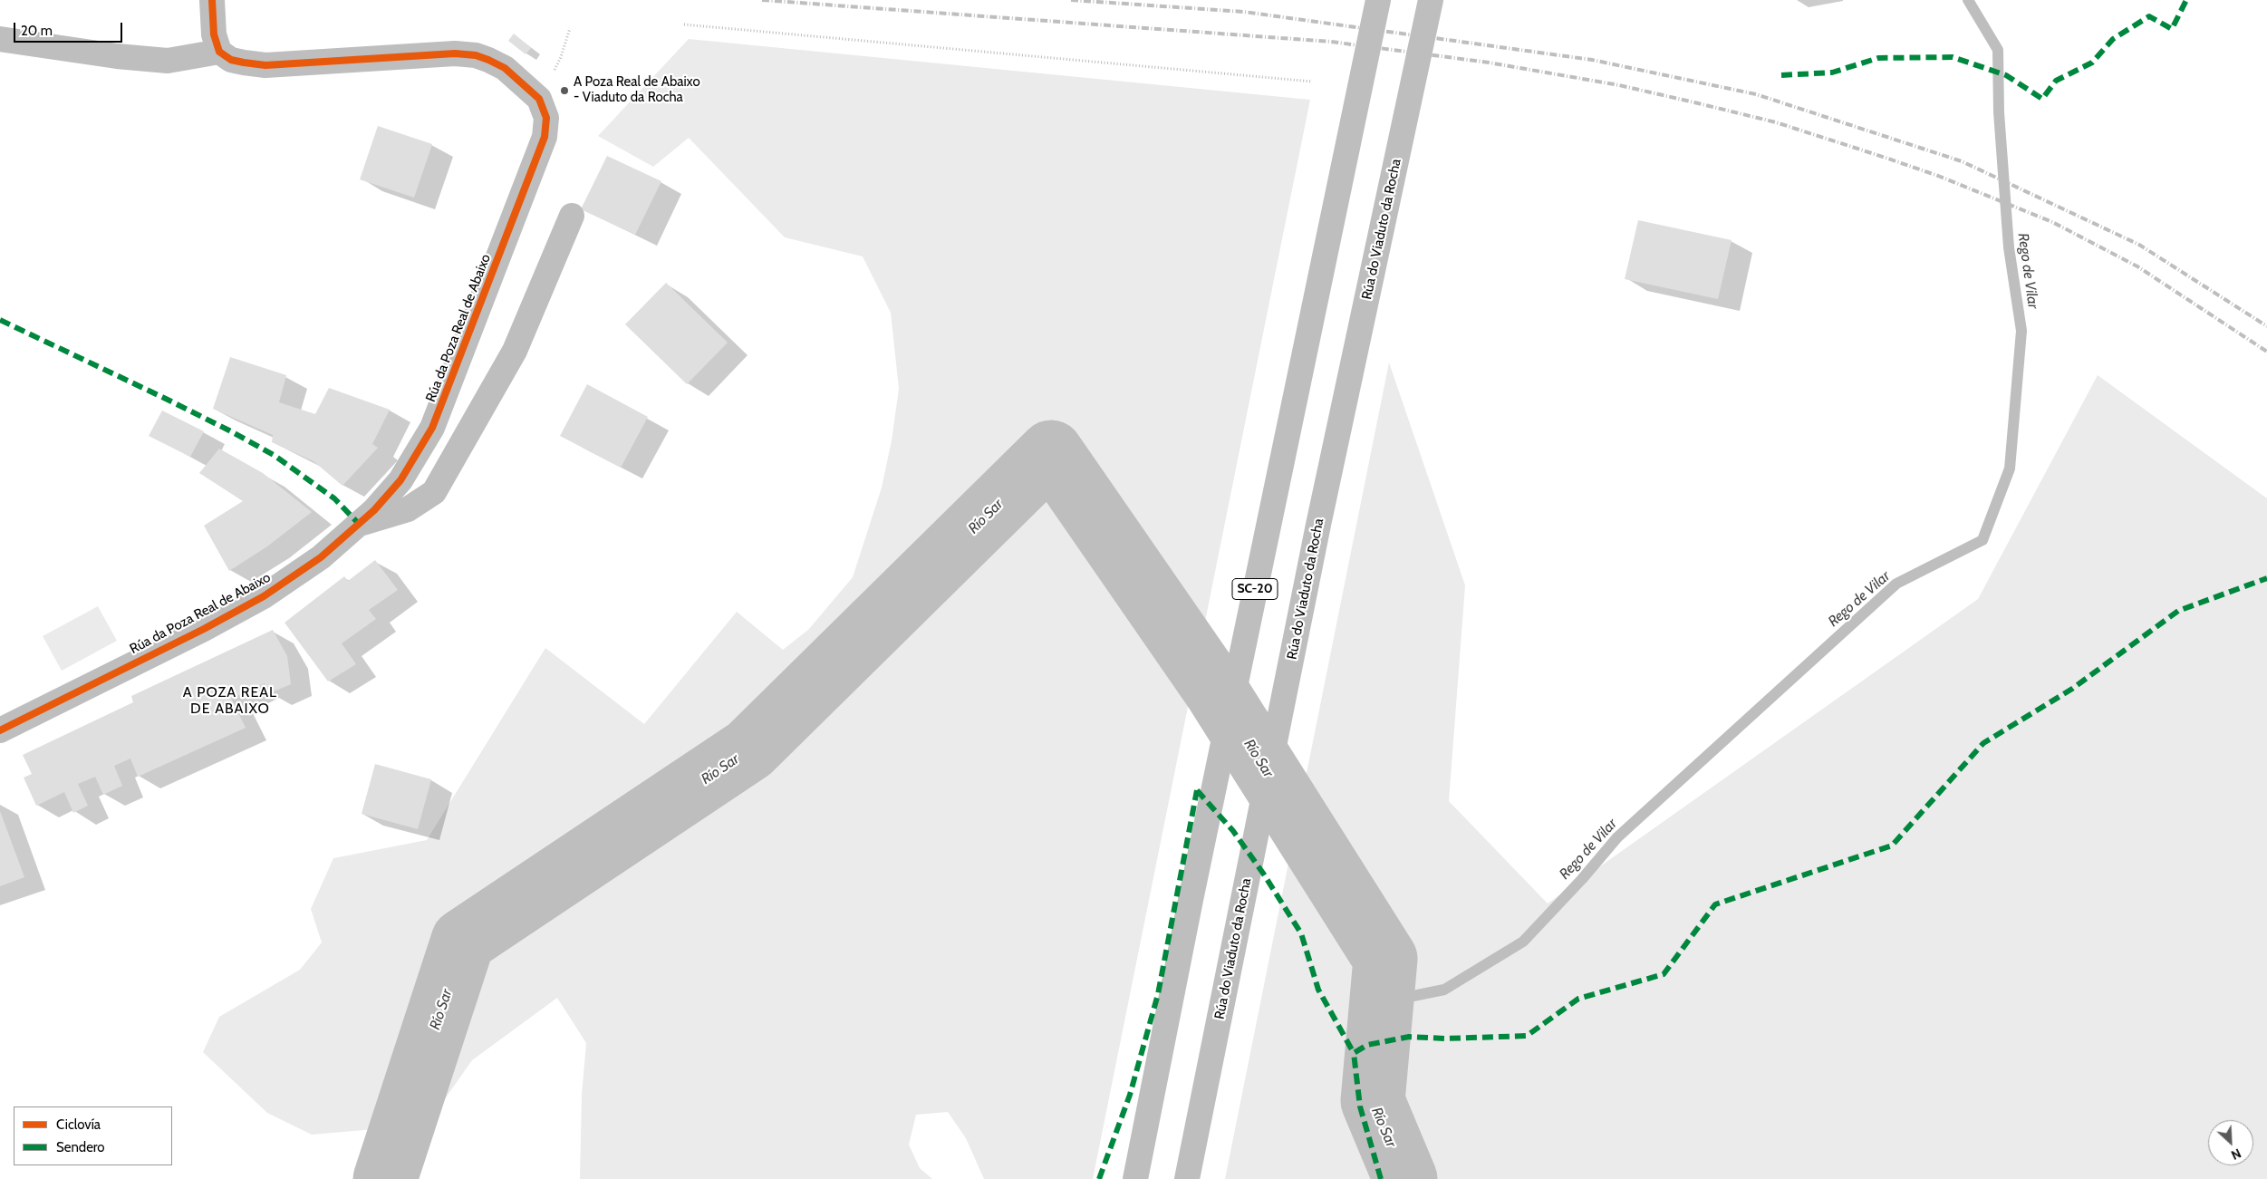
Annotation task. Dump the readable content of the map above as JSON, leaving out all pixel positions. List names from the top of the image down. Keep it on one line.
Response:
{"streets":{"main road":["Rúa do Viaduto da Rocha","Rúa da Poza Real de Abaixo","SC-20"]},"districts":["A POZA REAL DE ABAIXO"],"water":["Rego de Vilar","Río Sar"],"places":["A Poza Real de Abaixo - Viaduto da Rocha"],"legend":["Ciclovía","Sendero"],"scale_bar":"20 m","north":"bottom right"}
